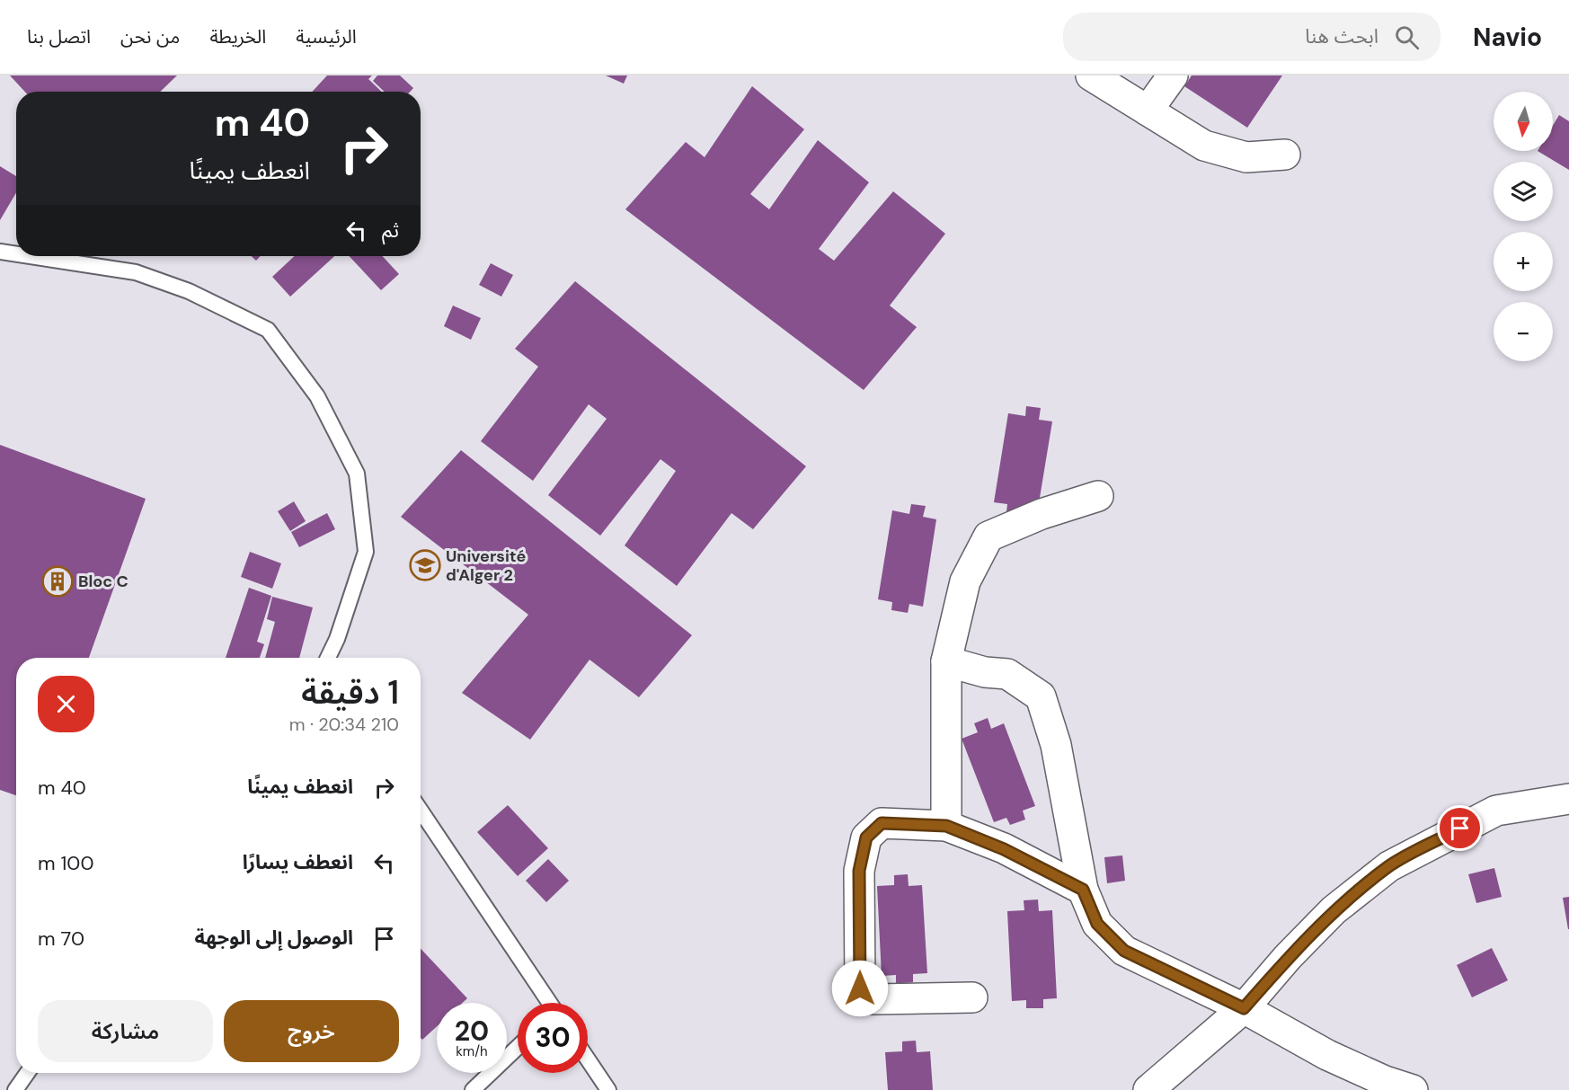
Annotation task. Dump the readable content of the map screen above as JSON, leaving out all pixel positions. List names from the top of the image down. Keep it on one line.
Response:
{"places":{"school or university":["Université d'Alger 2"],"building":["Bloc C"]},"north":"bottom","page":{"header":"Navio","search":"ابحث هنا","nav":["الرئيسية","الخريطة","من نحن","اتصل بنا"],"map_buttons":["+","−"],"turn":["40 m","انعطف يمينًا"],"then":"ثم","heading":["1 دقيقة","210 m · 20:34"],"list":[{"name":"انعطف يمينًا","value":"40 m"},{"name":"انعطف يسارًا","value":"100 m"},{"name":"الوصول إلى الوجهة","value":"70 m"}],"buttons":["خروج","مشاركة"],"speed":"20 km/h","limit":"30"}}
